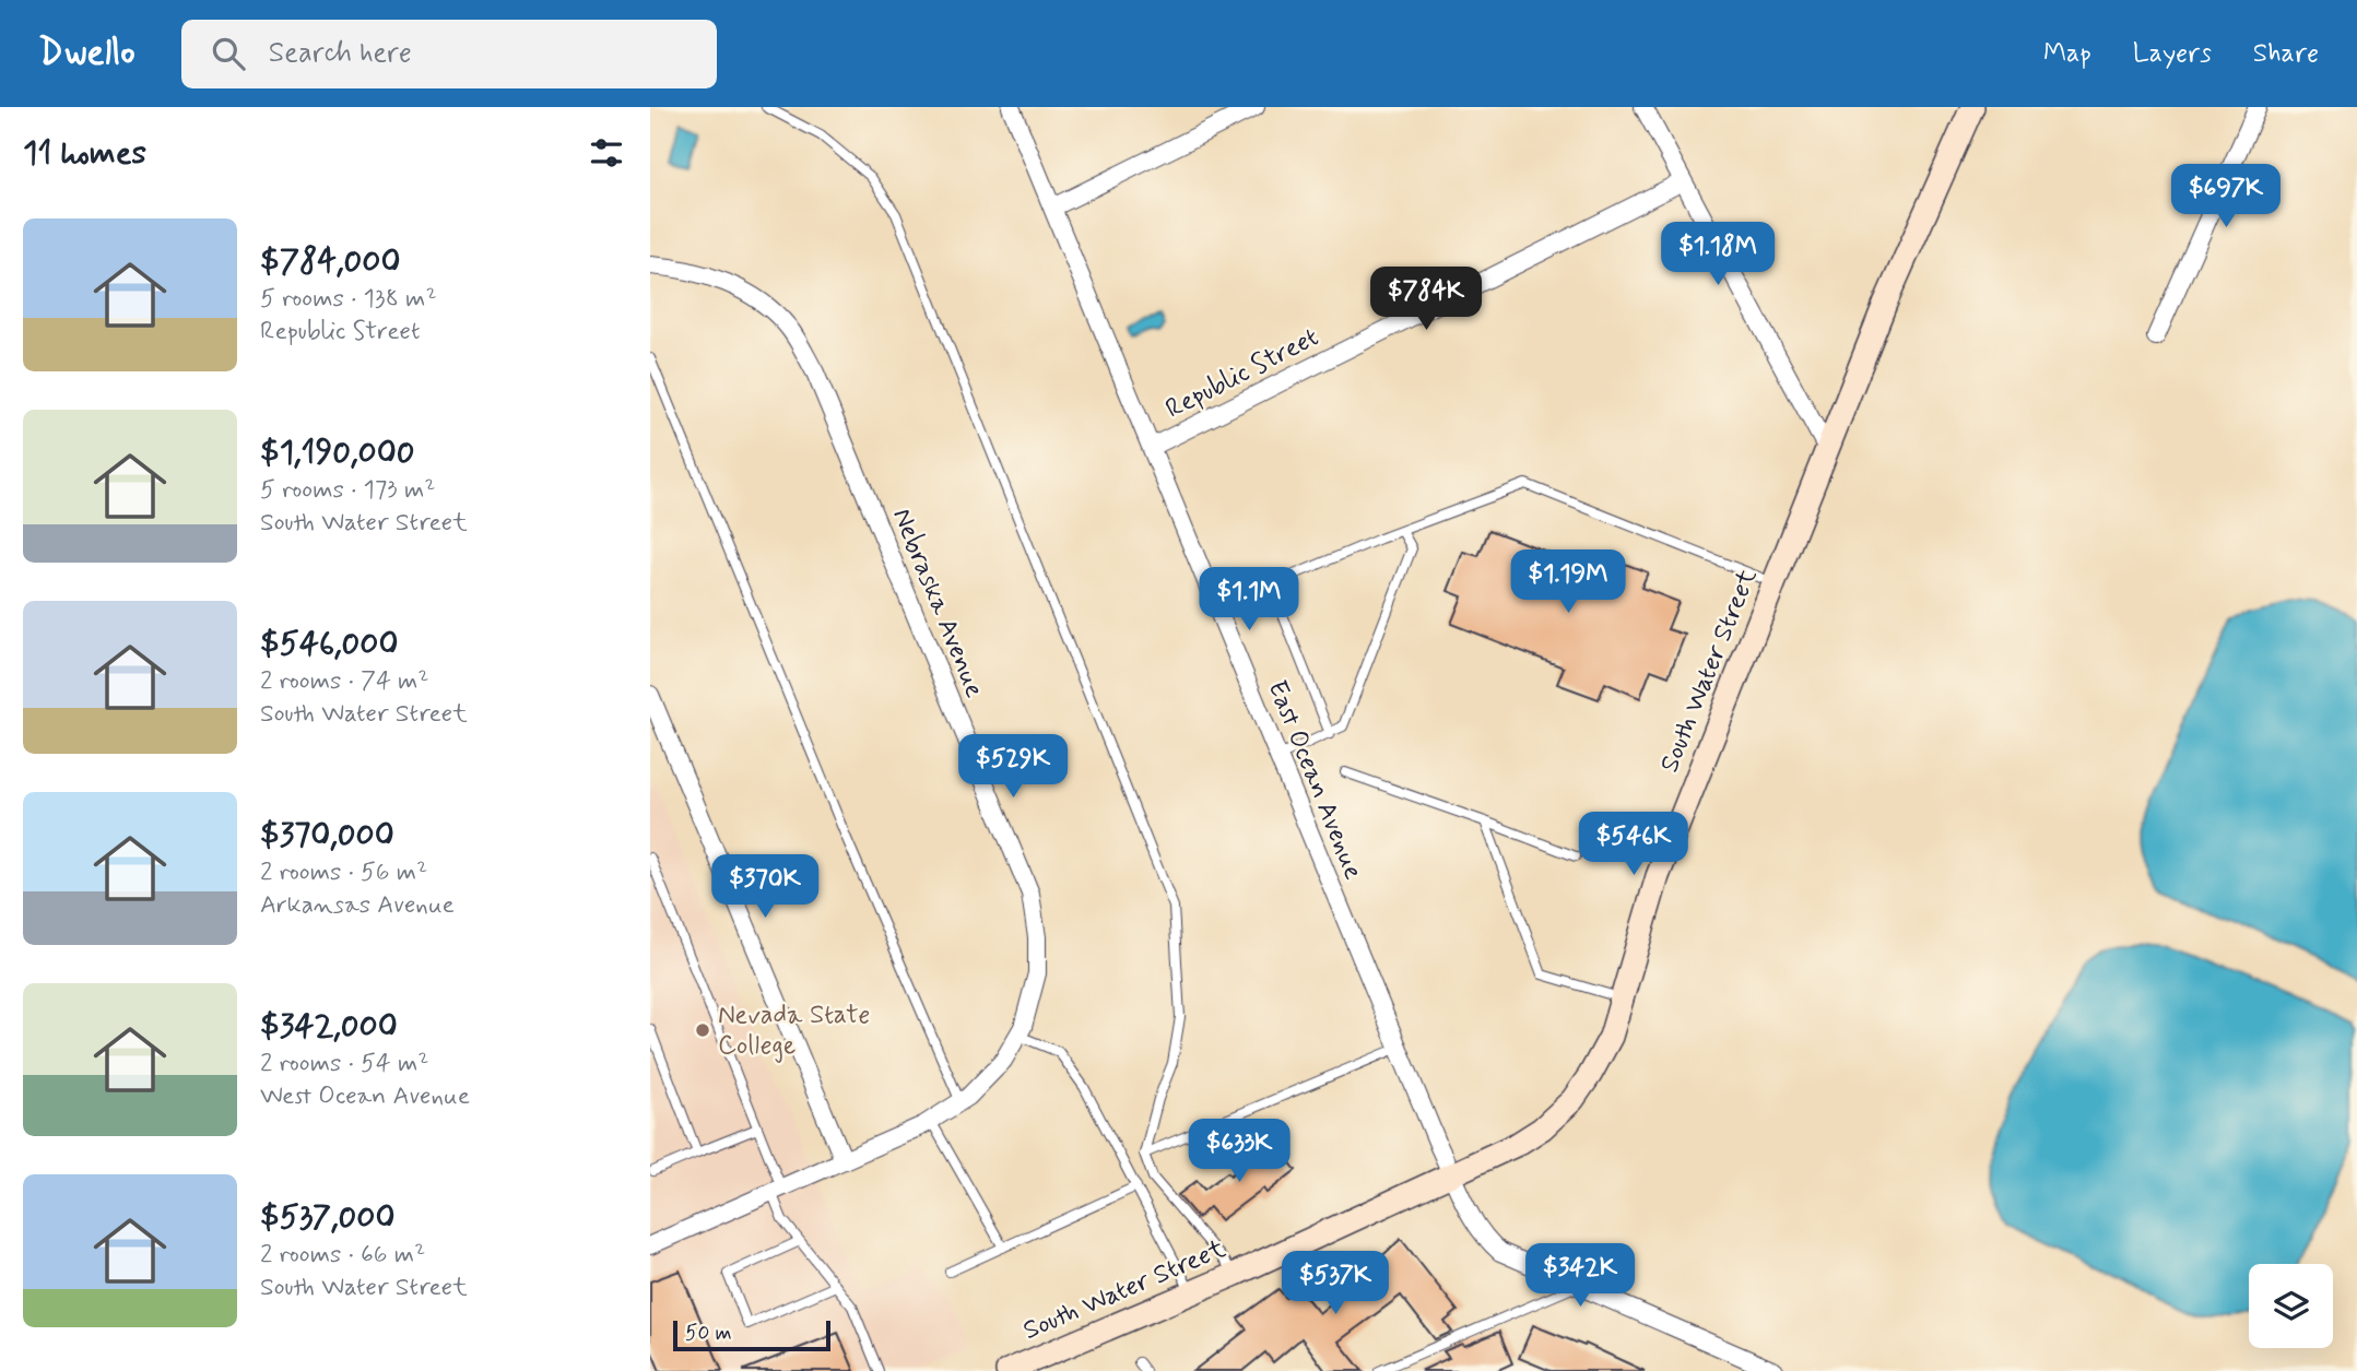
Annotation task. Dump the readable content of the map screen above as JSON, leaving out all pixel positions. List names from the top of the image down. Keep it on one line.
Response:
{"streets":{"main road":["South Water Street"],"street":["Republic Street","Nebraska Avenue","East Ocean Avenue"]},"crossings":[["Republic Street","East Ocean Avenue"],["South Water Street","East Ocean Avenue"]],"places":["Nevada State College"],"scale_bar":"50 m","page":{"header":"Dwello","search":"Search here","nav":["Map","Layers","Share"],"heading":"11 homes","price":["$697K","$1.18M","$784K","$1.19M","$1.1M","$529K","$546K","$370K","$633K","$342K","$537K"],"list":[{"name":"$784,000","note":"5 rooms · 138 m² · Republic Street"},{"name":"$1,190,000","note":"5 rooms · 173 m² · South Water Street"},{"name":"$546,000","note":"2 rooms · 74 m² · South Water Street"},{"name":"$370,000","note":"2 rooms · 56 m² · Arkansas Avenue"},{"name":"$342,000","note":"2 rooms · 54 m² · West Ocean Avenue"},{"name":"$537,000","note":"2 rooms · 66 m² · South Water Street"}],"scale":"50 m"}}
